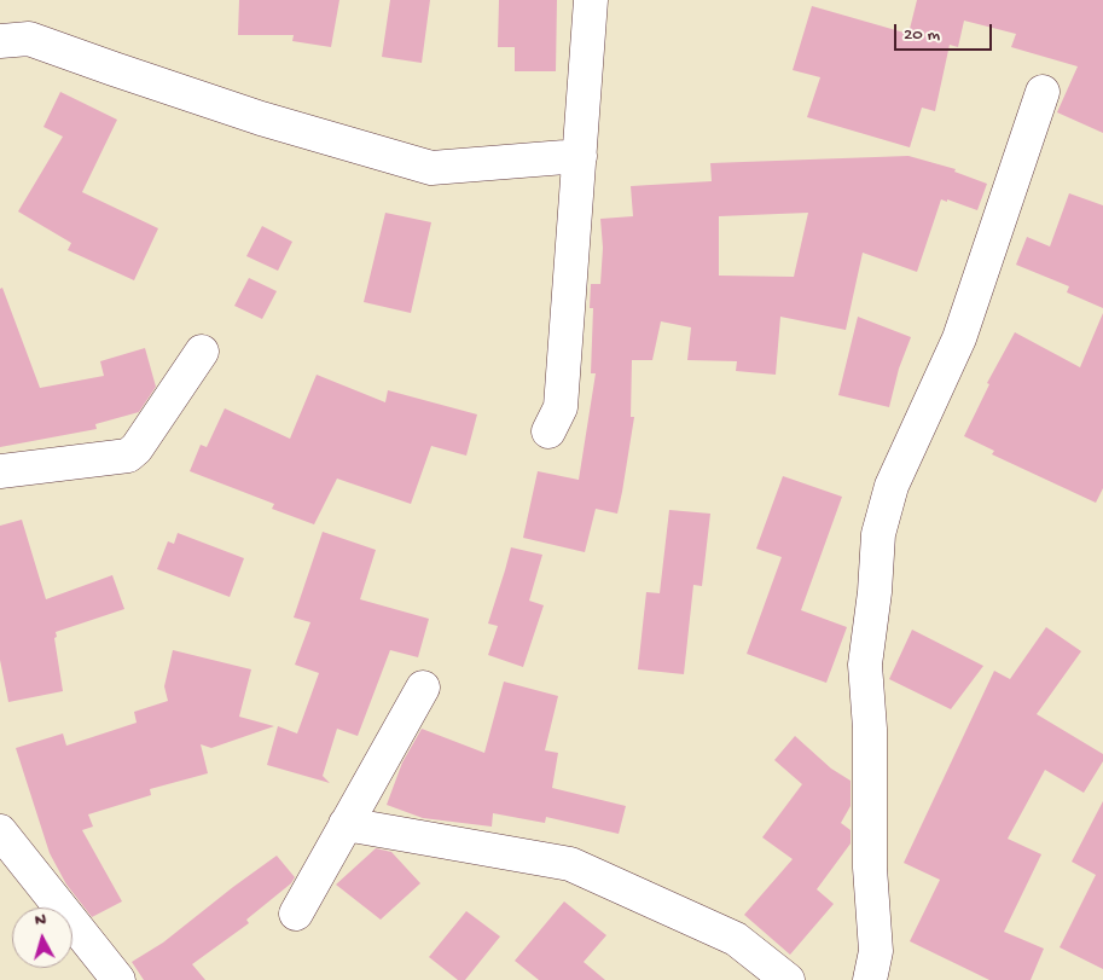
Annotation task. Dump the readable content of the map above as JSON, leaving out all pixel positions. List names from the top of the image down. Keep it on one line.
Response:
{"scale_bar":"20 m","north":"top"}
